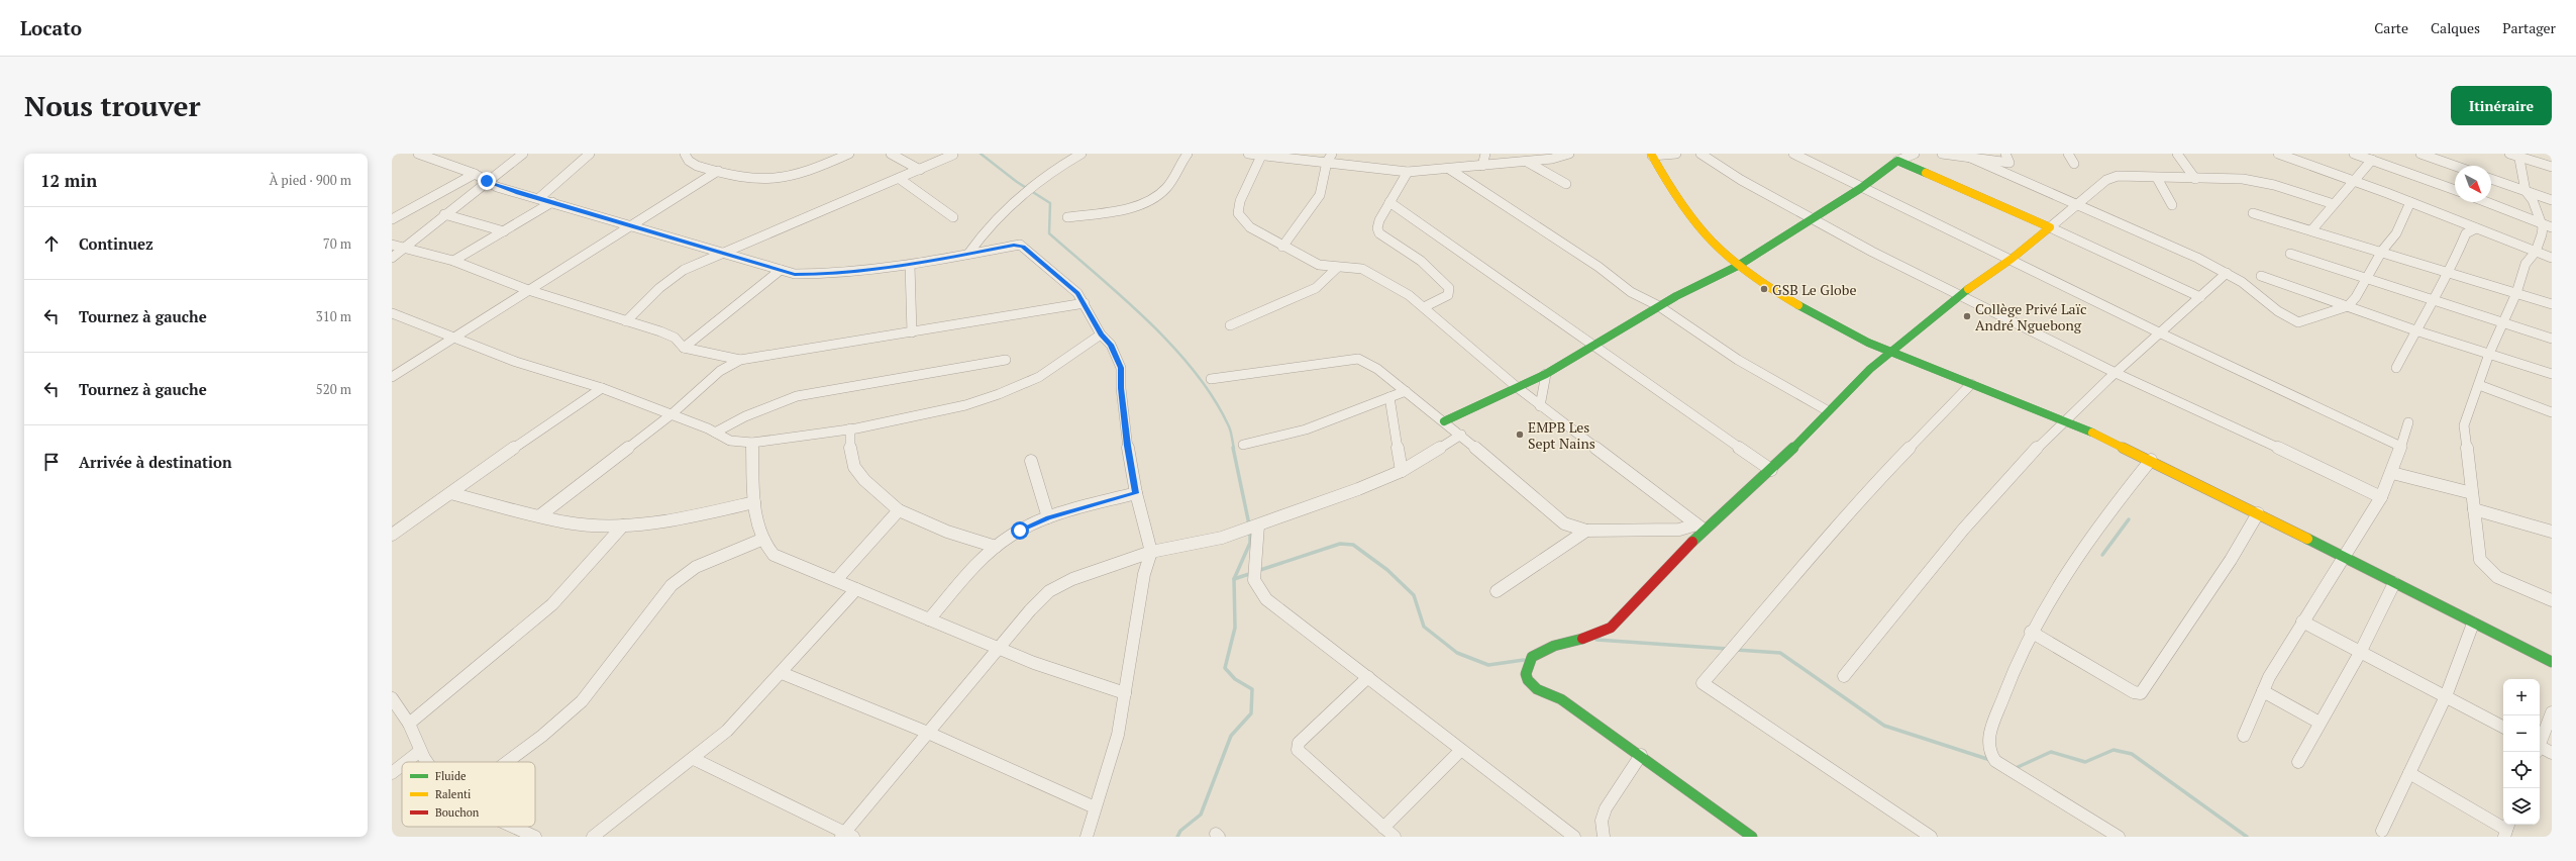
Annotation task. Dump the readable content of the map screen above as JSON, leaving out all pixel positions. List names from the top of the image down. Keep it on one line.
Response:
{"places":["GSB Le Globe","Collège Privé Laïc André Nguebong","EMPB Les Sept Nains"],"legend":["Fluide","Ralenti","Bouchon"],"north":"bottom right","page":{"header":"Locato","nav":["Carte","Calques","Partager"],"buttons":"Itinéraire","title":"Nous trouver","heading":["12 min","À pied · 900 m"],"list":[["Continuez","70 m"],["Tournez à gauche","310 m"],["Tournez à gauche","520 m"],"Arrivée à destination"],"map_buttons":["+","−"]}}
